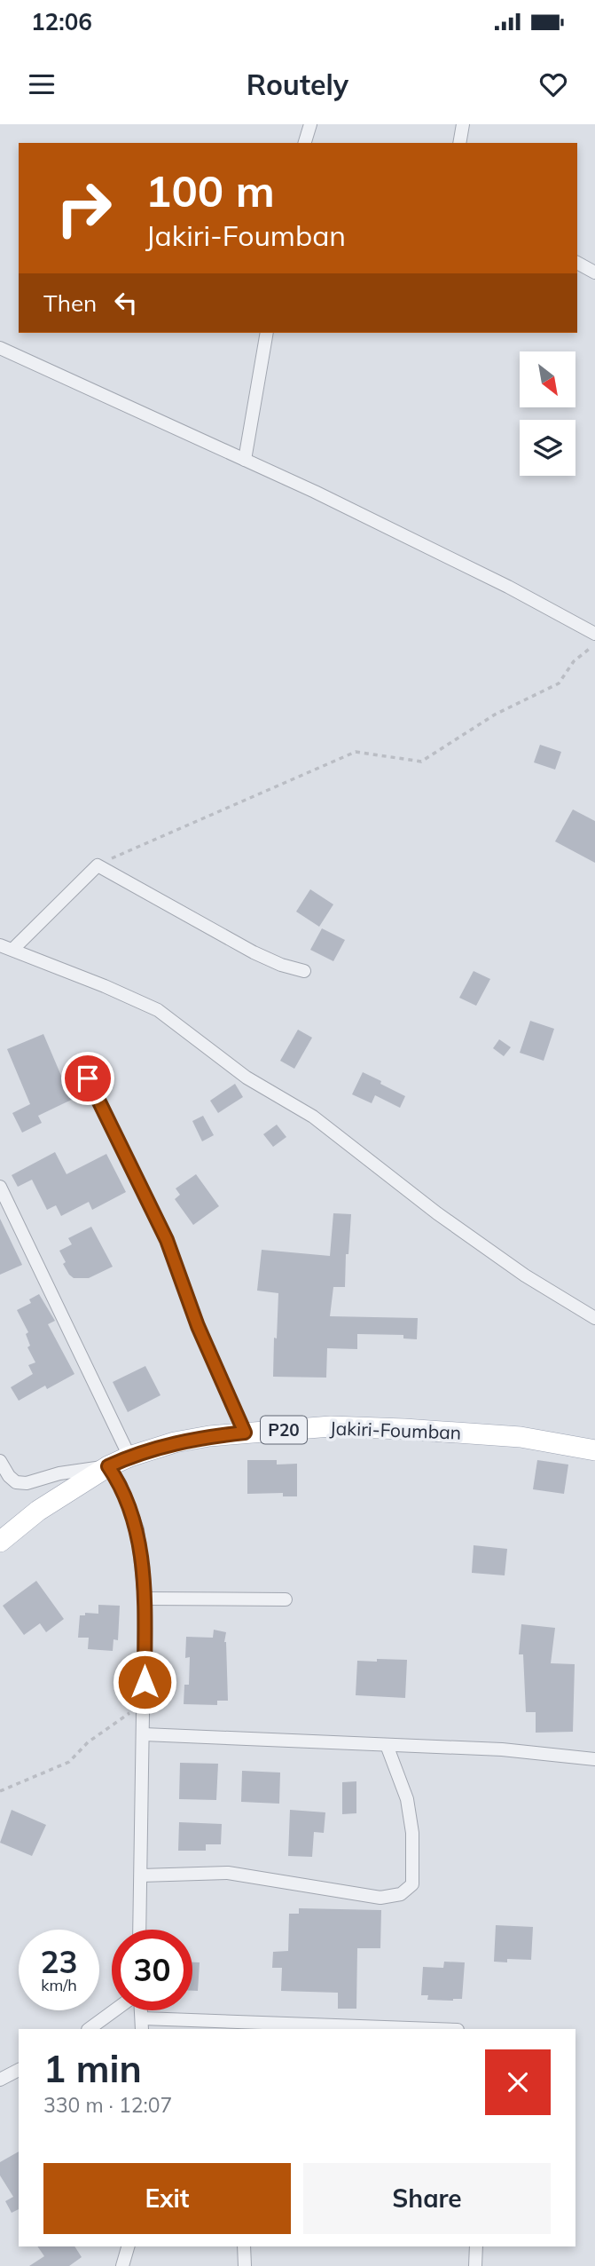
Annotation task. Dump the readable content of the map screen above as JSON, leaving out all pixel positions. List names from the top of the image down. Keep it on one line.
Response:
{"streets":{"main road":["P20","Jakiri-Foumban"]},"north":"bottom right","page":{"status":"12:06","header":"Routely","turn":["100 m","Jakiri-Foumban"],"then":"Then","speed":"23 km/h","limit":"30","heading":["1 min","330 m · 12:07"],"buttons":["Exit","Share"]}}
